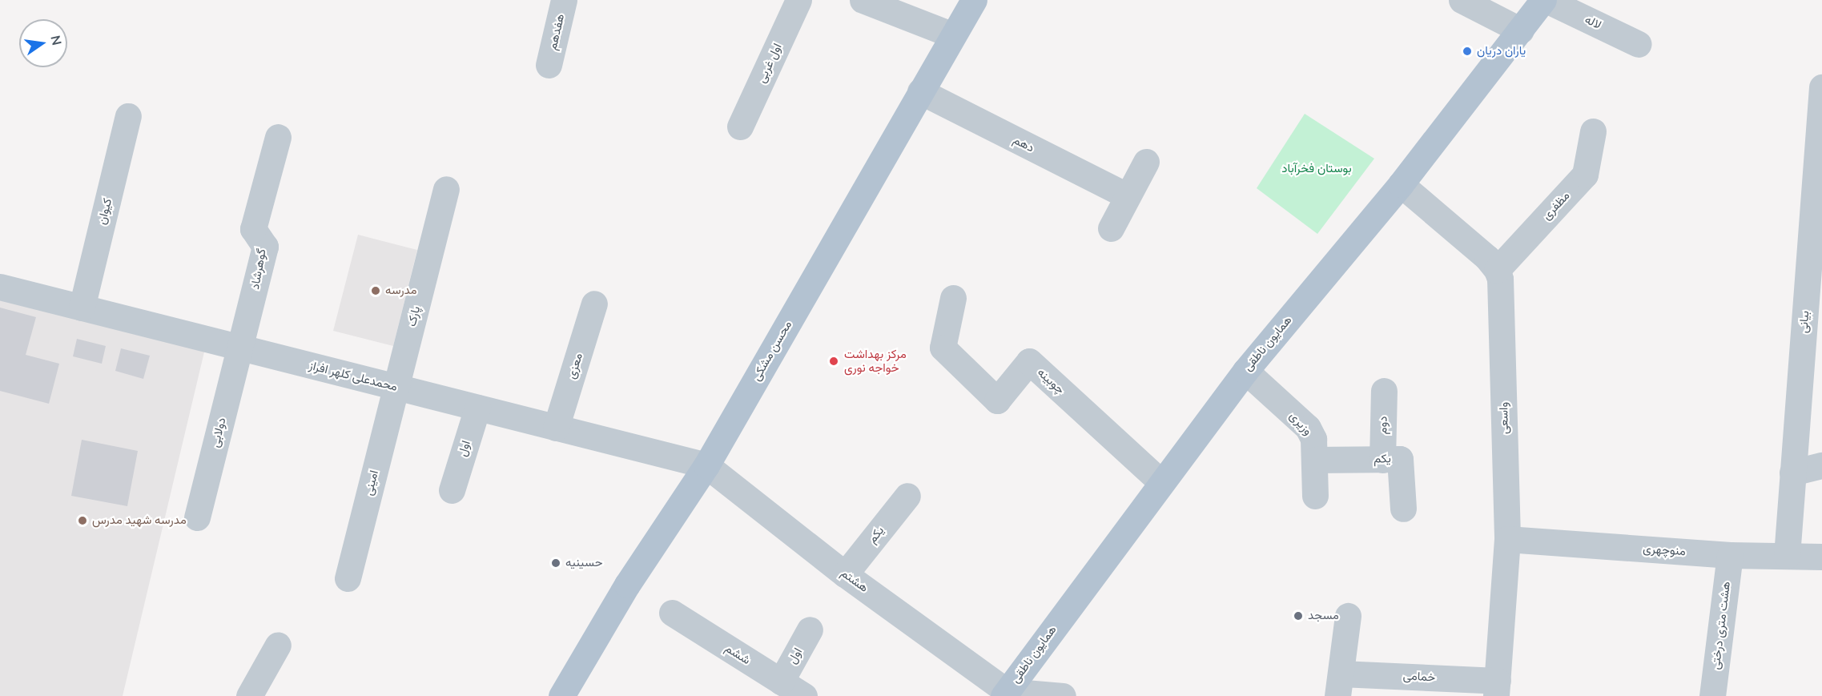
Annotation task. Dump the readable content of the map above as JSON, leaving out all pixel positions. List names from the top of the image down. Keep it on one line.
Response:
{"streets":{"main road":["همایون ناطقی","محسن مشکی"],"street":["لاله","هفدهم","اول غربی","دهم","مظفری","کیوان","گوهرشاد","پارک","بیانی","معزی","محمدعلی کلهر افراز","چوبینه","واسعی","وزیری","دوم","دولابی","اول","یکم","امینی","منوچهری","هشتم","هشت متری درختی","ششم","خمامی"]},"crossings":[["لاله","همایون ناطقی"],["دهم","محسن مشکی"],["مظفری","واسعی"],["کیوان","محمدعلی کلهر افراز"],["گوهرشاد","محمدعلی کلهر افراز"],["گوهرشاد","دولابی"],["پارک","محمدعلی کلهر افراز"],["پارک","امینی"],["بیانی","منوچهری"],["همایون ناطقی","چوبینه"],["همایون ناطقی","وزیری"],["همایون ناطقی","هشتم"],["محسن مشکی","محمدعلی کلهر افراز"],["محسن مشکی","هشتم"],["معزی","محمدعلی کلهر افراز"],["محمدعلی کلهر افراز","دولابی"],["محمدعلی کلهر افراز","اول"],["محمدعلی کلهر افراز","امینی"],["محمدعلی کلهر افراز","هشتم"],["واسعی","منوچهری"],["واسعی","خمامی"],["وزیری","یکم"],["دوم","یکم"],["اول","ششم"],["یکم","هشتم"],["منوچهری","هشت متری درختی"]],"parks":["بوستان فخرآباد"],"places":["یاران دریان","مدرسه","مرکز بهداشت خواجه نوری","مدرسه شهید مدرس","حسینیه","مسجد"],"north":"right"}
